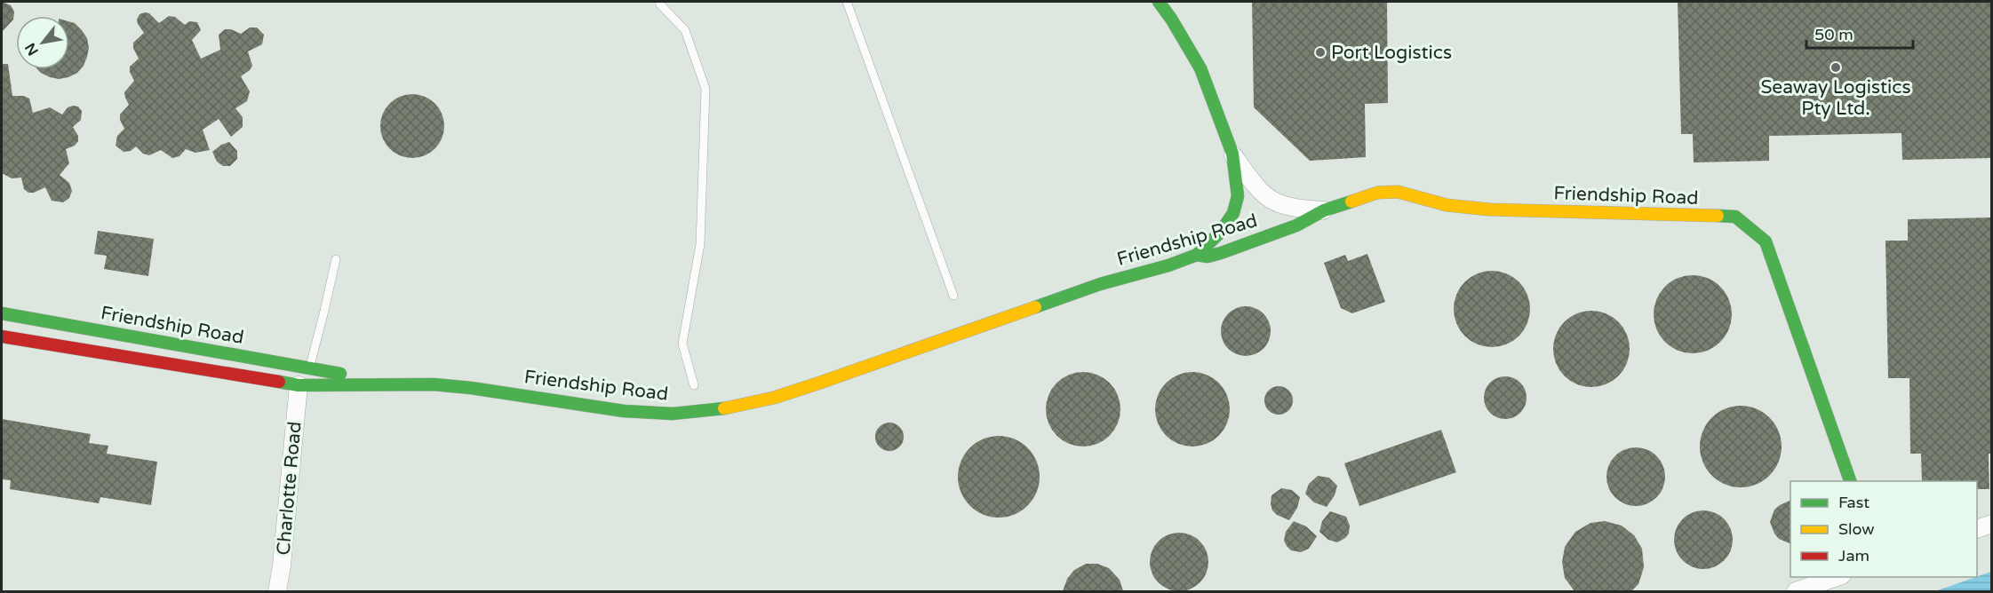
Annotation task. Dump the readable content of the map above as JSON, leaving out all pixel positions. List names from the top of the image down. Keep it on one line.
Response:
{"streets":{"street":["Friendship Road","Charlotte Road"]},"crossings":[["Friendship Road","Charlotte Road"]],"places":["Port Logistics","Seaway Logistics Pty Ltd."],"legend":["Fast","Slow","Jam"],"scale_bar":"50 m","north":"bottom left"}
